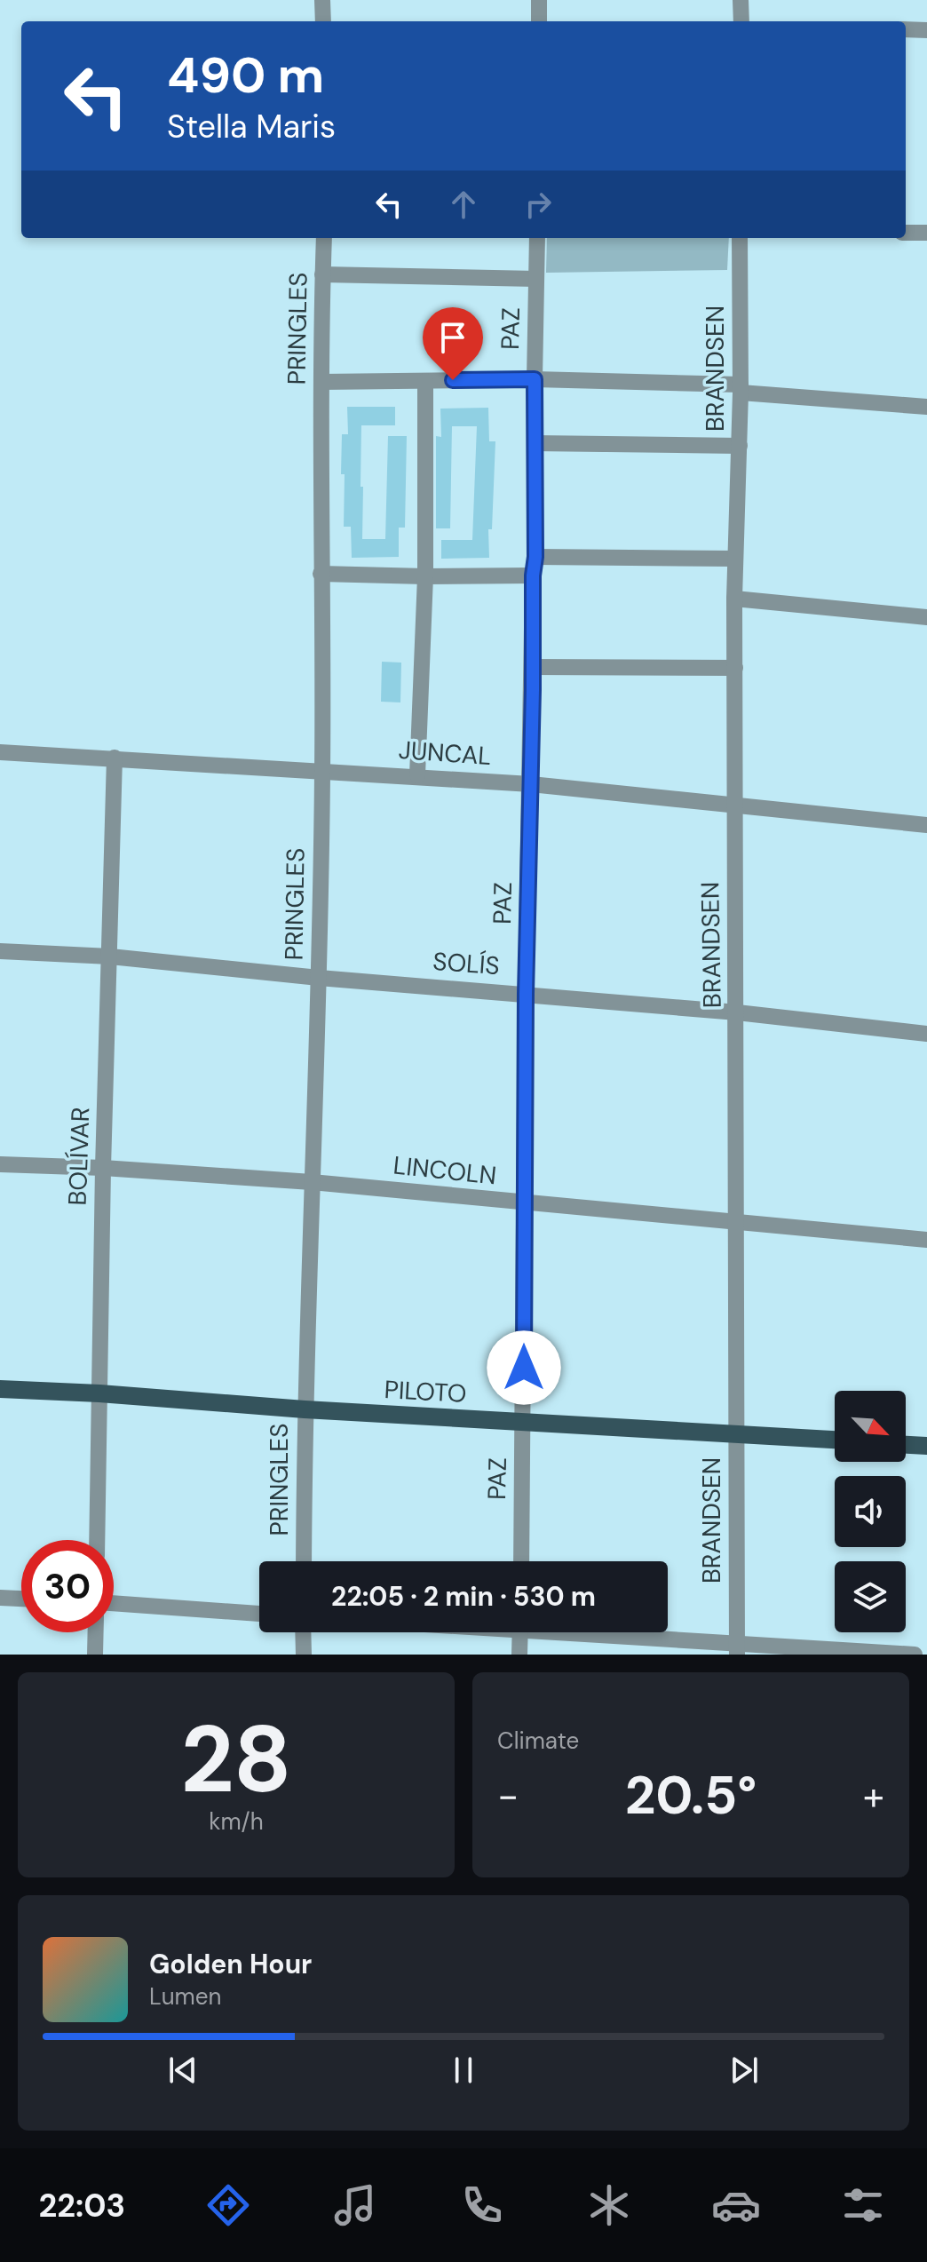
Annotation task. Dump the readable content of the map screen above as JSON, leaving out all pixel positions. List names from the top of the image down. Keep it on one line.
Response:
{"streets":{"main road":["PILOTO"],"street":["PRINGLES","PAZ","BRANDSEN","JUNCAL","SOLÍS","BOLÍVAR","LINCOLN"]},"crossings":[["PRINGLES","JUNCAL"],["PRINGLES","SOLÍS"],["PRINGLES","LINCOLN"],["PRINGLES","PILOTO"],["PAZ","JUNCAL"],["PAZ","SOLÍS"],["PAZ","LINCOLN"],["PAZ","PILOTO"],["BRANDSEN","JUNCAL"],["BRANDSEN","SOLÍS"],["BRANDSEN","LINCOLN"],["BRANDSEN","PILOTO"],["JUNCAL","BOLÍVAR"],["SOLÍS","BOLÍVAR"],["BOLÍVAR","LINCOLN"],["BOLÍVAR","PILOTO"]],"north":"bottom right","page":{"turn":["490 m","Stella Maris"],"limit":"30","trip":"22:05 · 2 min · 530 m","tile":[["28","km/h"],"Climate"],"heat":["−","20.5°","+"],"song":["Golden Hour","Lumen"],"tabs":"22:03"}}
